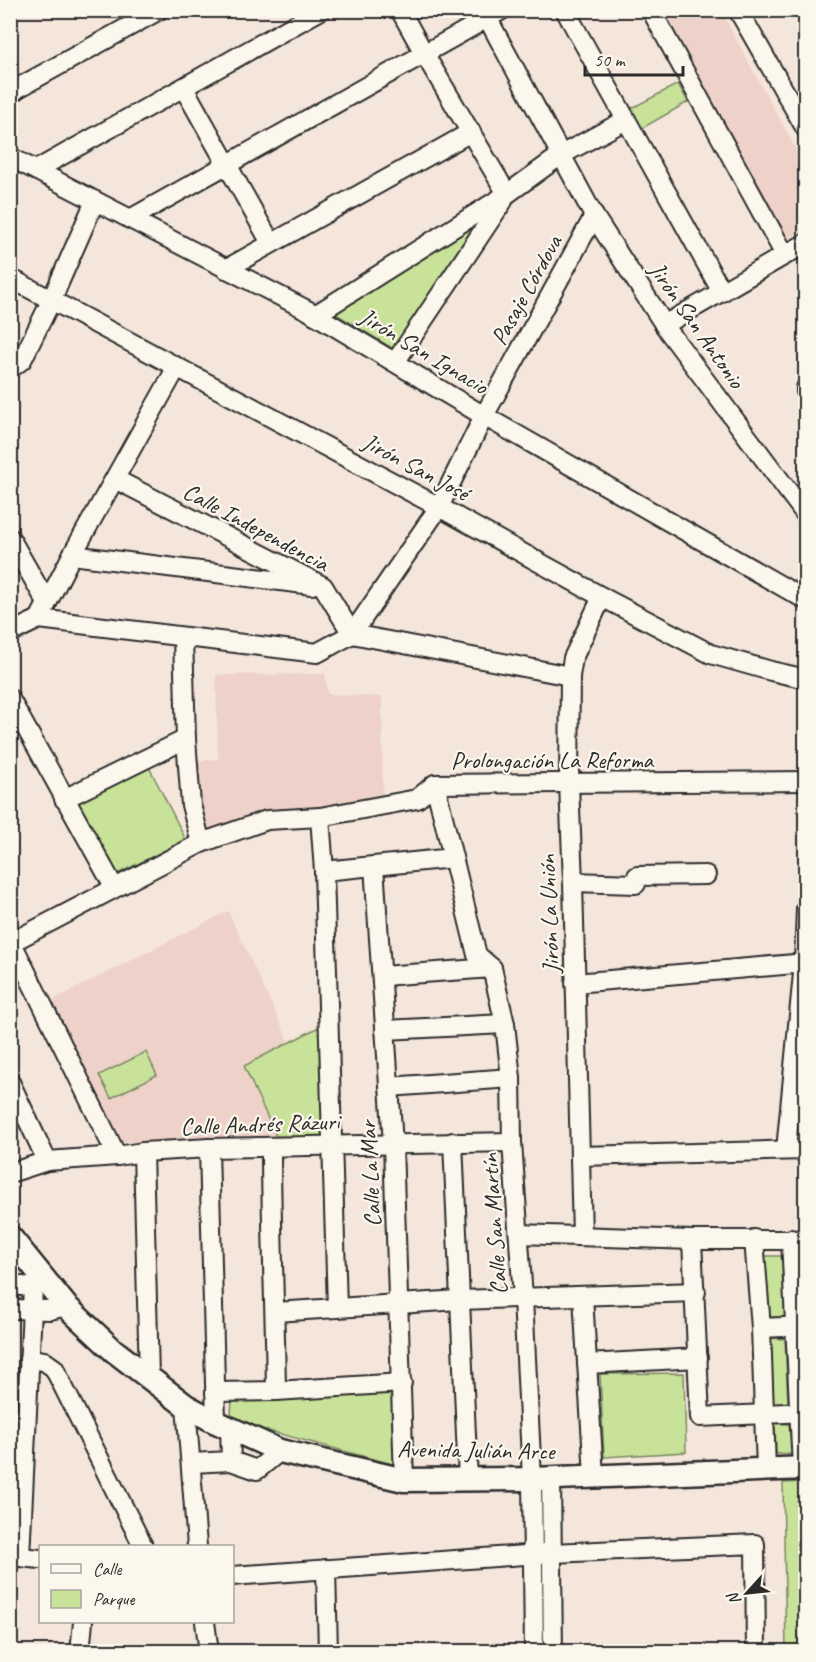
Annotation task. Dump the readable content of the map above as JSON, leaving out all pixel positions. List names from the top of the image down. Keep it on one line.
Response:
{"streets":{"main road":["Avenida Julián Arce"],"street":["Pasaje Córdova","Jirón San Antonio","Jirón San Ignacio","Jirón San José","Calle Independencia","Prolongación La Reforma","Jirón La Unión","Calle Andrés Rázuri","Calle La Mar","Calle San Martín"]},"crossings":[["Pasaje Córdova","Jirón San Antonio"],["Pasaje Córdova","Jirón San Ignacio"],["Pasaje Córdova","Jirón San José"],["Pasaje Córdova","Calle Independencia"],["Jirón San José","Jirón La Unión"],["Prolongación La Reforma","Jirón La Unión"],["Calle Andrés Rázuri","Calle La Mar"],["Calle Andrés Rázuri","Calle San Martín"],["Calle La Mar","Avenida Julián Arce"],["Calle San Martín","Avenida Julián Arce"]],"legend":["Calle","Parque"],"scale_bar":"50 m","north":"bottom left"}
